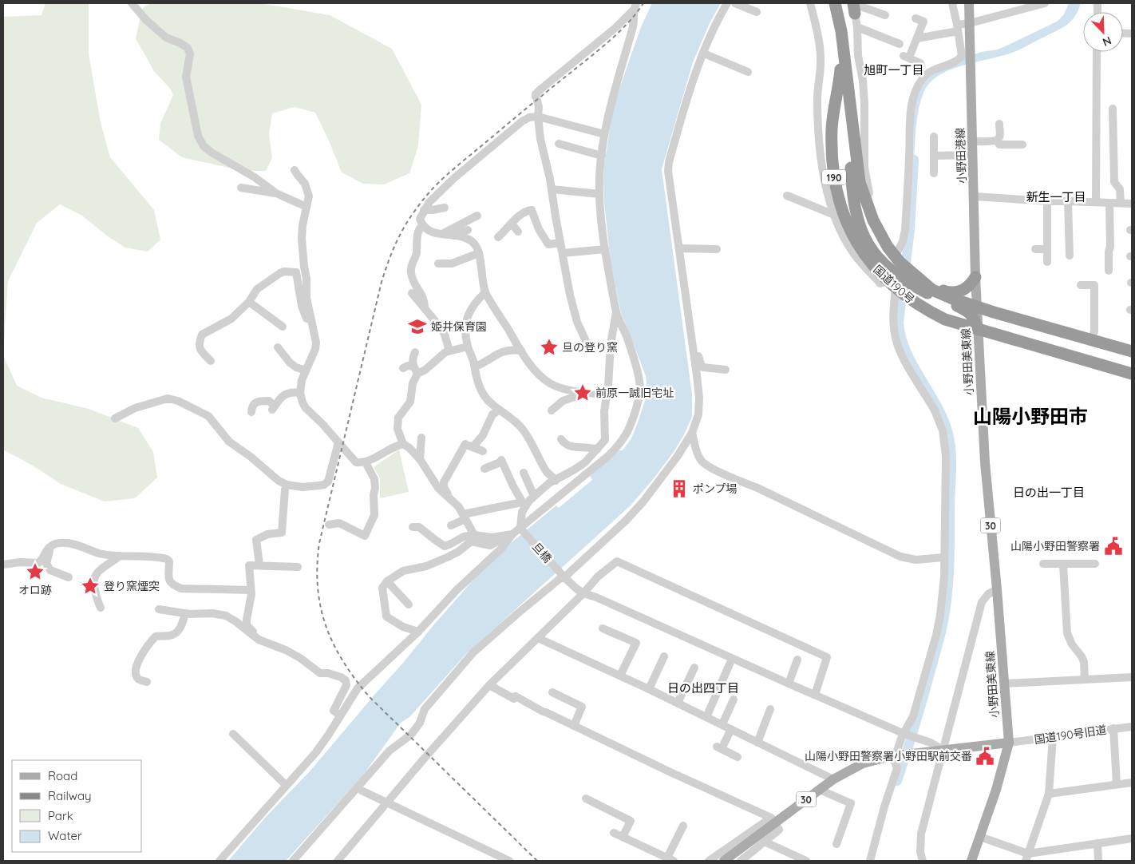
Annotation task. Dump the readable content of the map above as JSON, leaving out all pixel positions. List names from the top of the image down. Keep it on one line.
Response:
{"streets":{"highway":["190","国道190号"],"main road":["小野田港線","小野田美東線","30"],"street":["旦橋","国道190号旧道"]},"crossings":[["小野田港線","国道190号"],["小野田港線","小野田美東線"],["国道190号","小野田美東線"],["小野田美東線","30"],["小野田美東線","国道190号旧道"],["30","国道190号旧道"]],"districts":["旭町一丁目","新生一丁目","山陽小野田市","日の出一丁目","日の出四丁目"],"places":{"school or university":["姫井保育園"],"place":["旦の登り窯","前原一誠旧宅址","オロ跡","登り窯煙突"],"building":["ポンプ場"],"public building":["山陽小野田警察署","山陽小野田警察署小野田駅前交番"]},"legend":["Road","Railway","Park","Water"],"north":"bottom right"}
